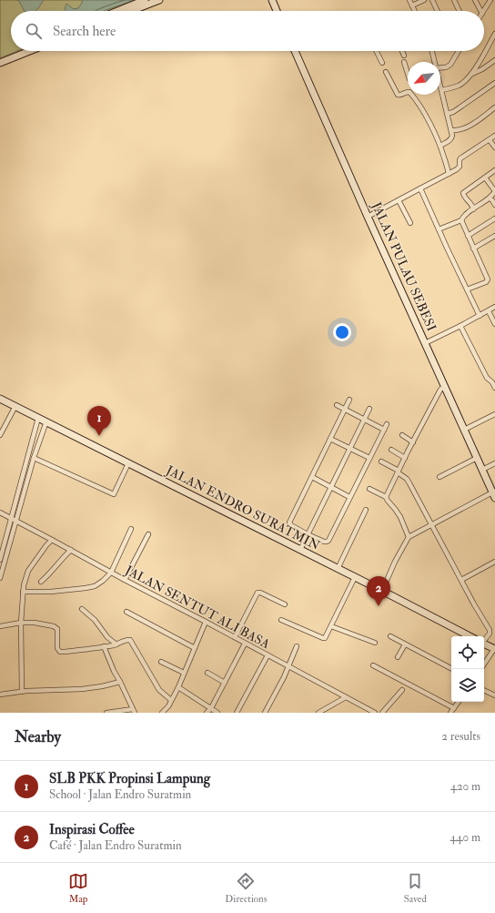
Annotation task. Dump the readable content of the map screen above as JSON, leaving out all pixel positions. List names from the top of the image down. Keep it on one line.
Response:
{"streets":{"street":["JALAN PULAU SEBESI","JALAN ENDRO SURATMIN","JALAN SENTUT ALI BASA"]},"north":"bottom left","page":{"search":"Search here","pins":["1","2"],"heading":["Nearby","2 results"],"list":[{"mark":"1","name":"SLB PKK Propinsi Lampung","note":"School · Jalan Endro Suratmin","value":"420 m"},{"mark":"2","name":"Inspirasi Coffee","note":"Café · Jalan Endro Suratmin","value":"440 m"}],"nav":["Map","Directions","Saved"]}}
